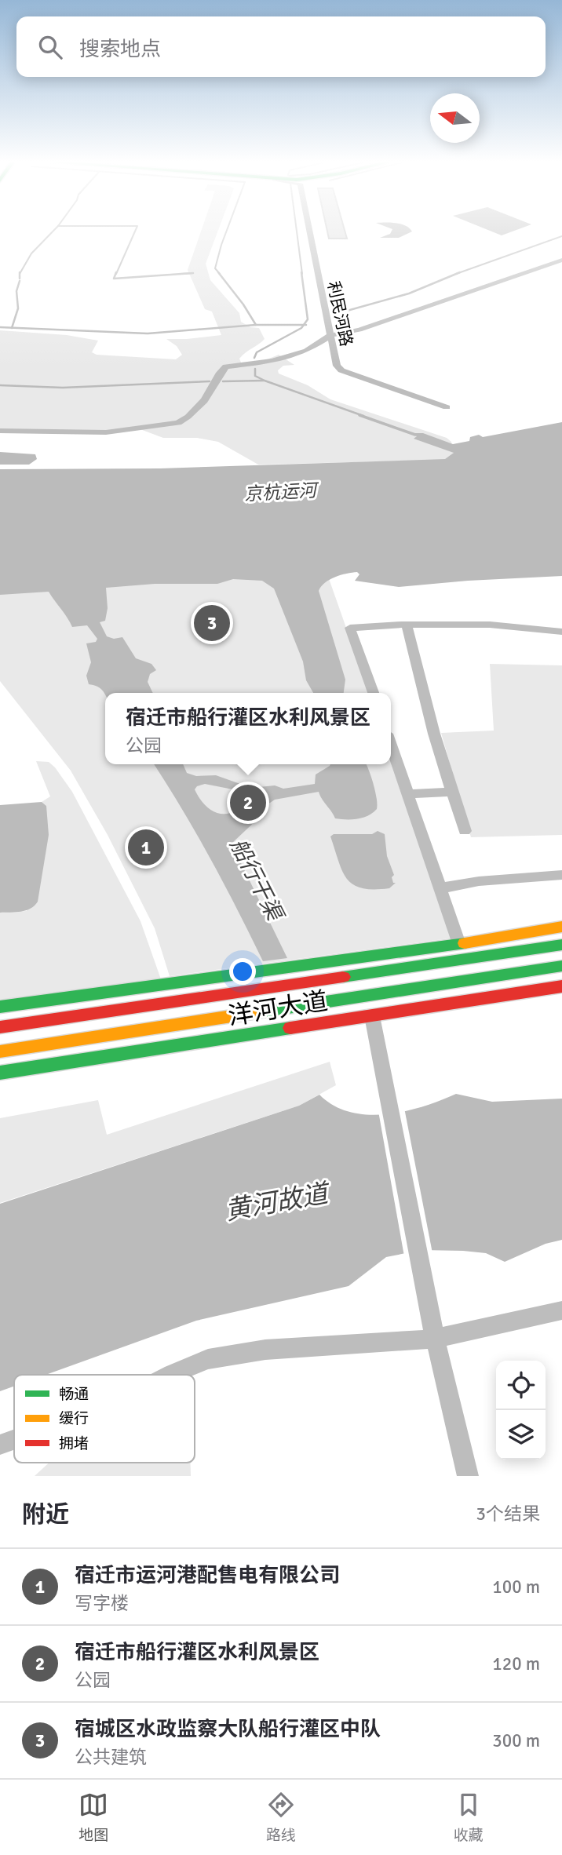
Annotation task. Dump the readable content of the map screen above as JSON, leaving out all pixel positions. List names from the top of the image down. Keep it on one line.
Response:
{"streets":{"main road":["洋河大道"],"street":["利民河路"]},"water":["京杭运河","船行干渠","黄河故道"],"legend":["畅通","缓行","拥堵"],"north":"left","page":{"search":"搜索地点","pins":["3","2","1"],"popup":["宿迁市船行灌区水利风景区","公园"],"heading":["附近","3个结果"],"list":[{"mark":"1","name":"宿迁市运河港配售电有限公司","note":"写字楼","value":"100 m"},{"mark":"2","name":"宿迁市船行灌区水利风景区","note":"公园","value":"120 m"},{"mark":"3","name":"宿城区水政监察大队船行灌区中队","note":"公共建筑","value":"300 m"}],"nav":["地图","路线","收藏"]}}
